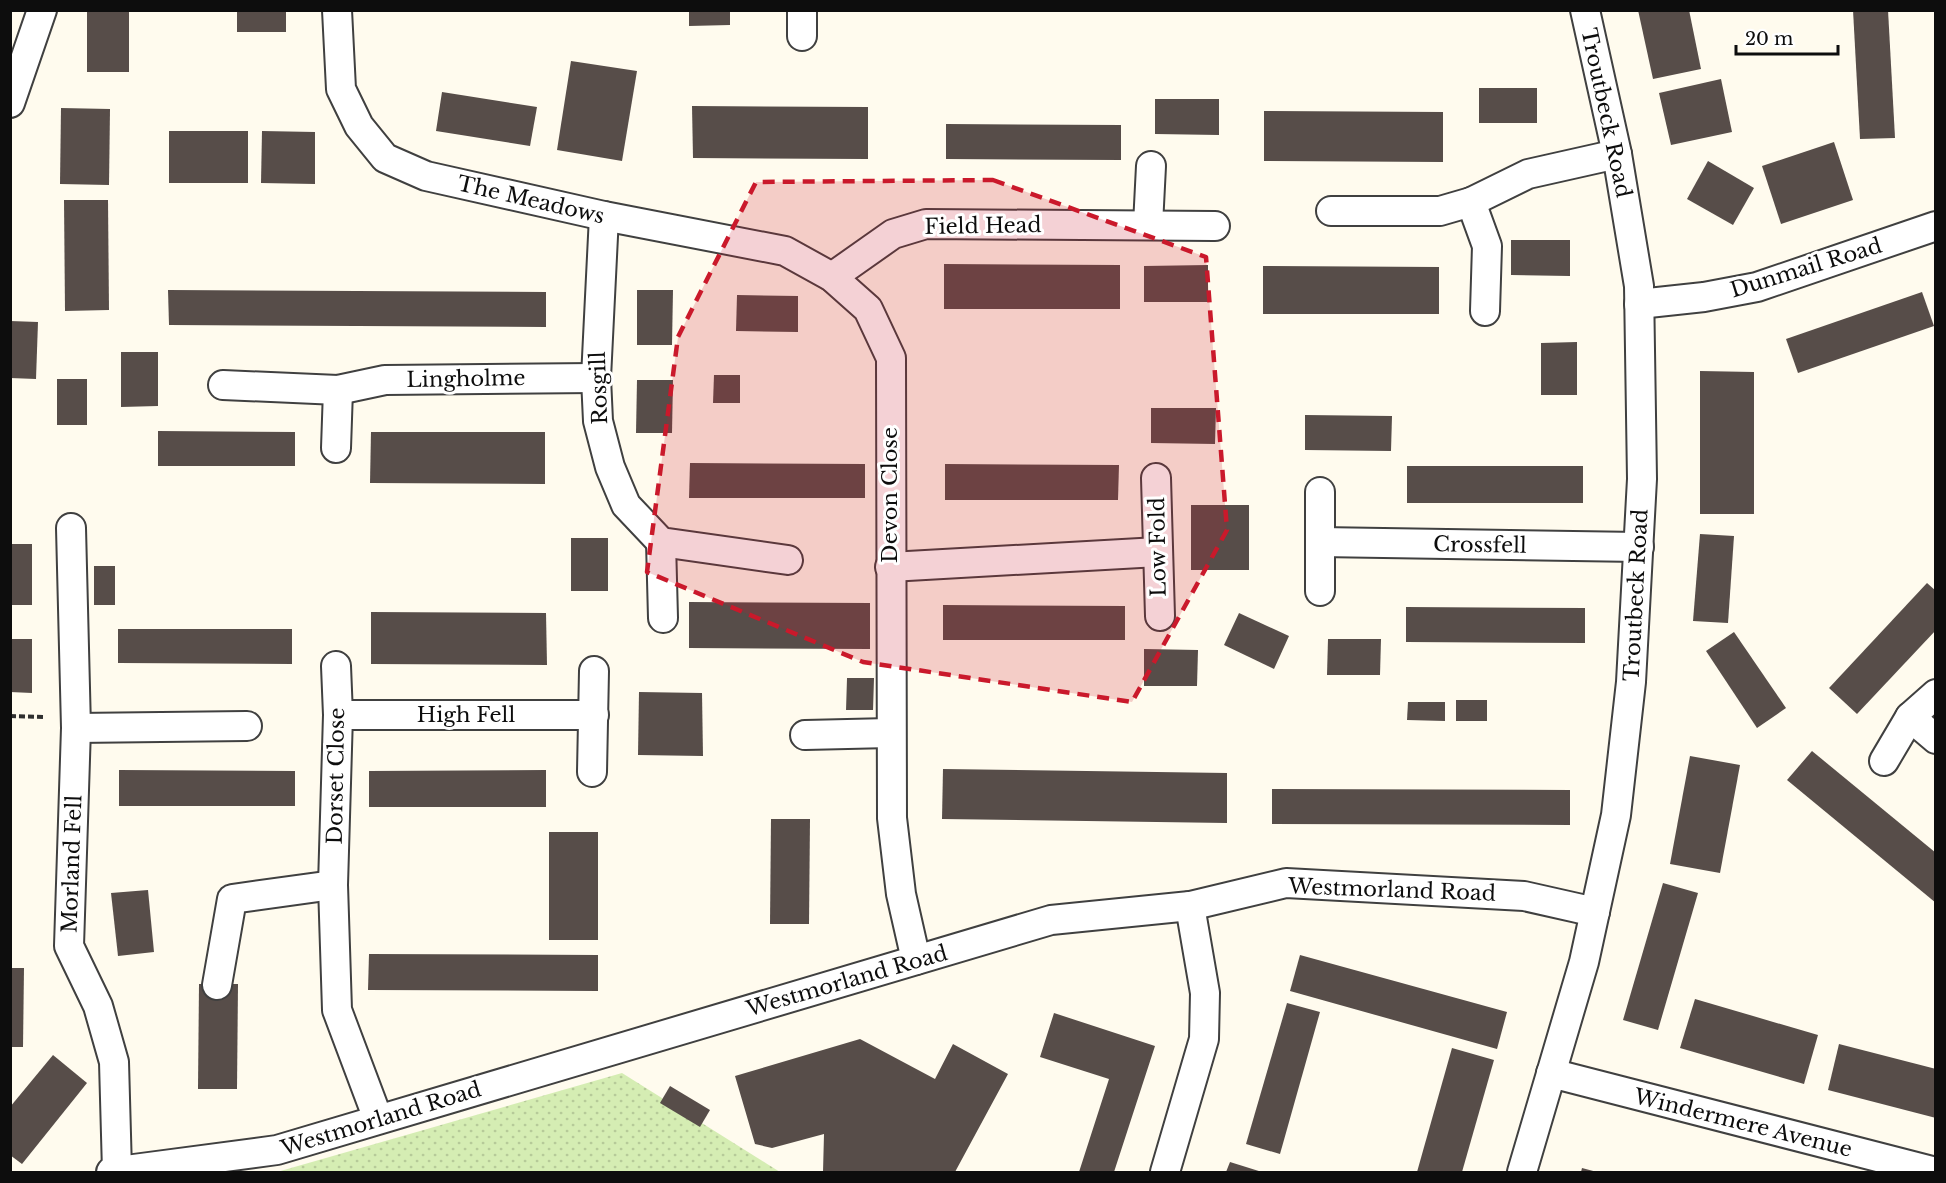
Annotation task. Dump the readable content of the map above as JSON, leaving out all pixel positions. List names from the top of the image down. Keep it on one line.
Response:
{"streets":{"street":["Troutbeck Road","The Meadows","Field Head","Dunmail Road","Lingholme","Rosgill","Devon Close","Crossfell","Low Fold","High Fell","Dorset Close","Morland Fell","Westmorland Road","Windermere Avenue"]},"crossings":[["Troutbeck Road","Dunmail Road"],["Troutbeck Road","Crossfell"],["Troutbeck Road","Westmorland Road"],["Troutbeck Road","Windermere Avenue"],["The Meadows","Field Head"],["The Meadows","Rosgill"],["The Meadows","Devon Close"],["Field Head","Devon Close"],["Lingholme","Rosgill"],["Devon Close","Westmorland Road"],["High Fell","Dorset Close"],["Dorset Close","Westmorland Road"],["Morland Fell","Westmorland Road"]],"scale_bar":"20 m"}
